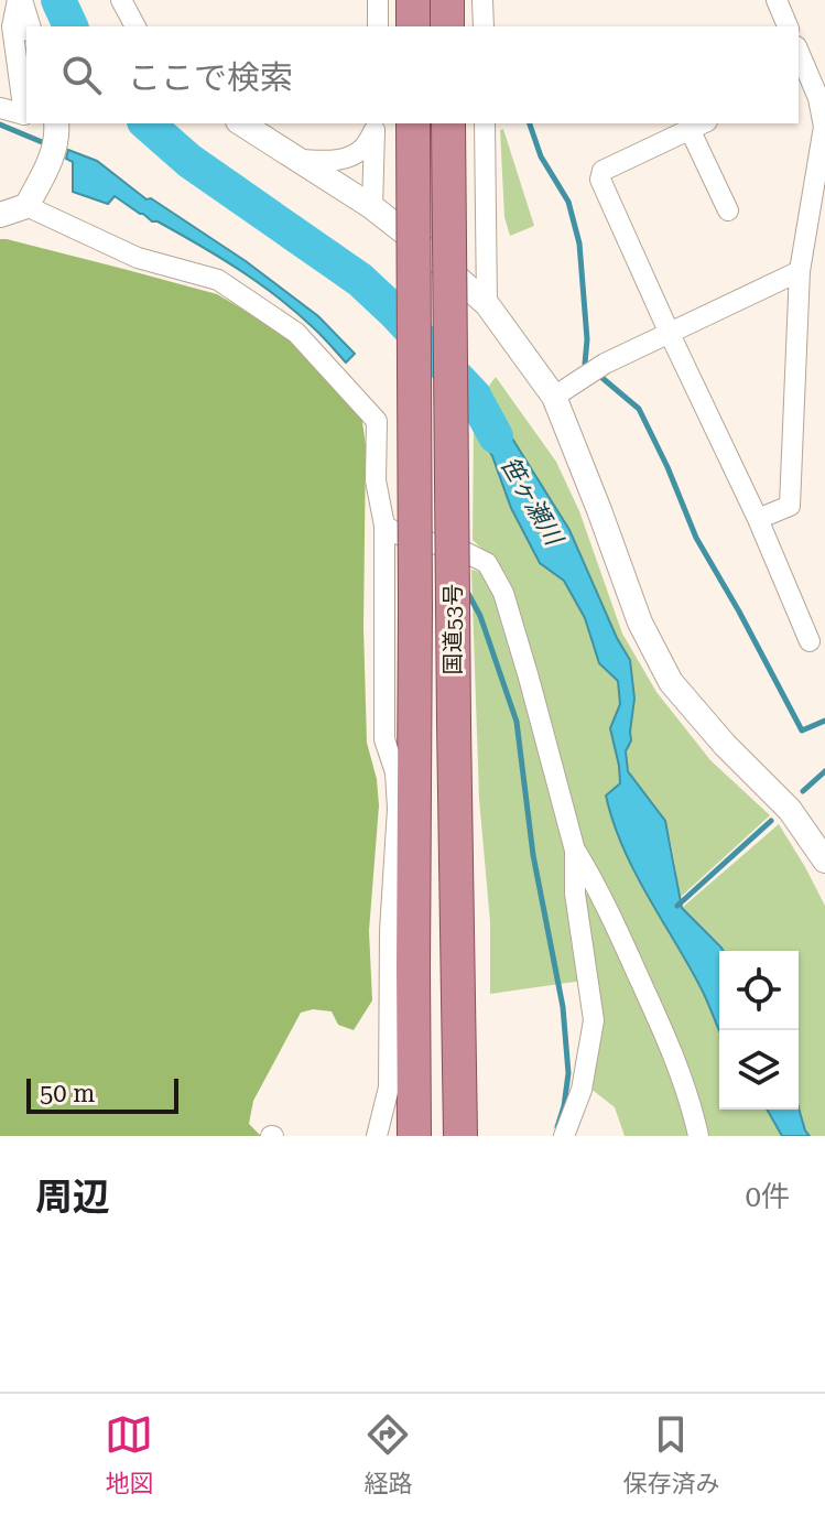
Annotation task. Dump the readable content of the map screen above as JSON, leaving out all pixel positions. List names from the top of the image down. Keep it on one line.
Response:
{"streets":{"highway":["国道53号"]},"water":["笹ヶ瀬川"],"scale_bar":"50 m","page":{"search":"ここで検索","scale":"50 m","heading":["周辺","0件"],"nav":["地図","経路","保存済み"]}}
